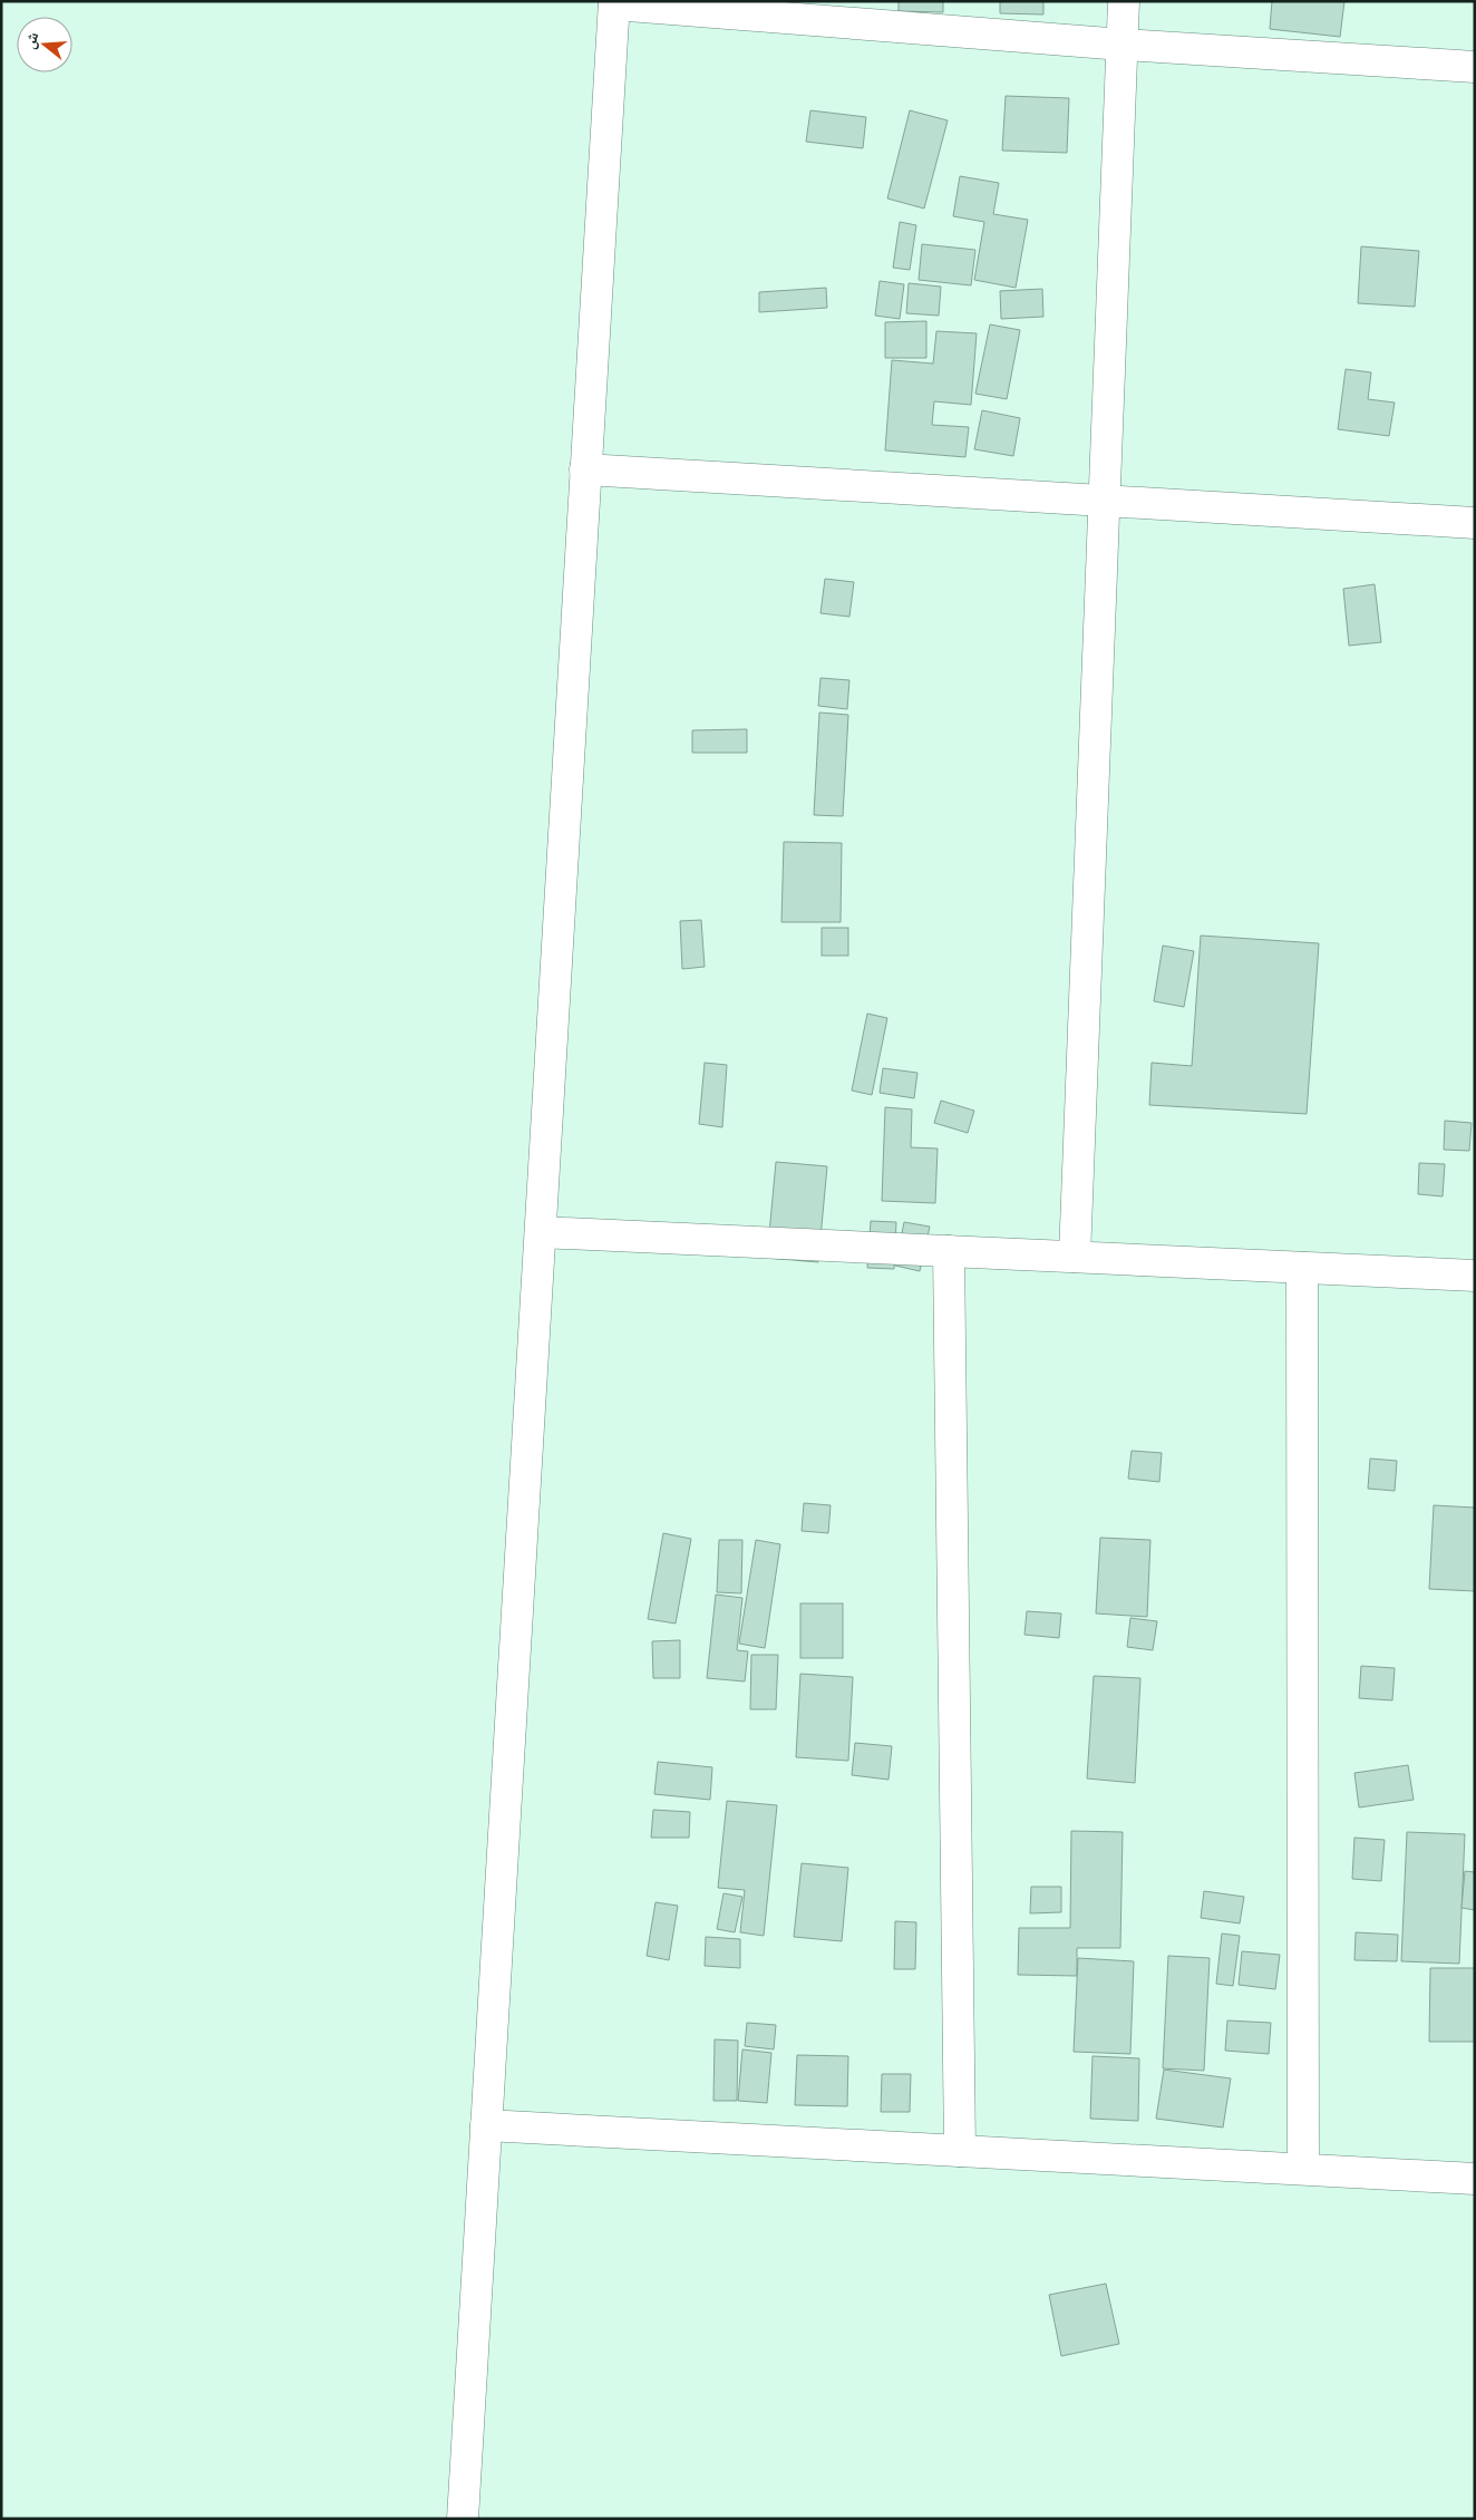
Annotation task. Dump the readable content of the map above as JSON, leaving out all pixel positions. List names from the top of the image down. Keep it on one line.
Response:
{"north":"left"}
